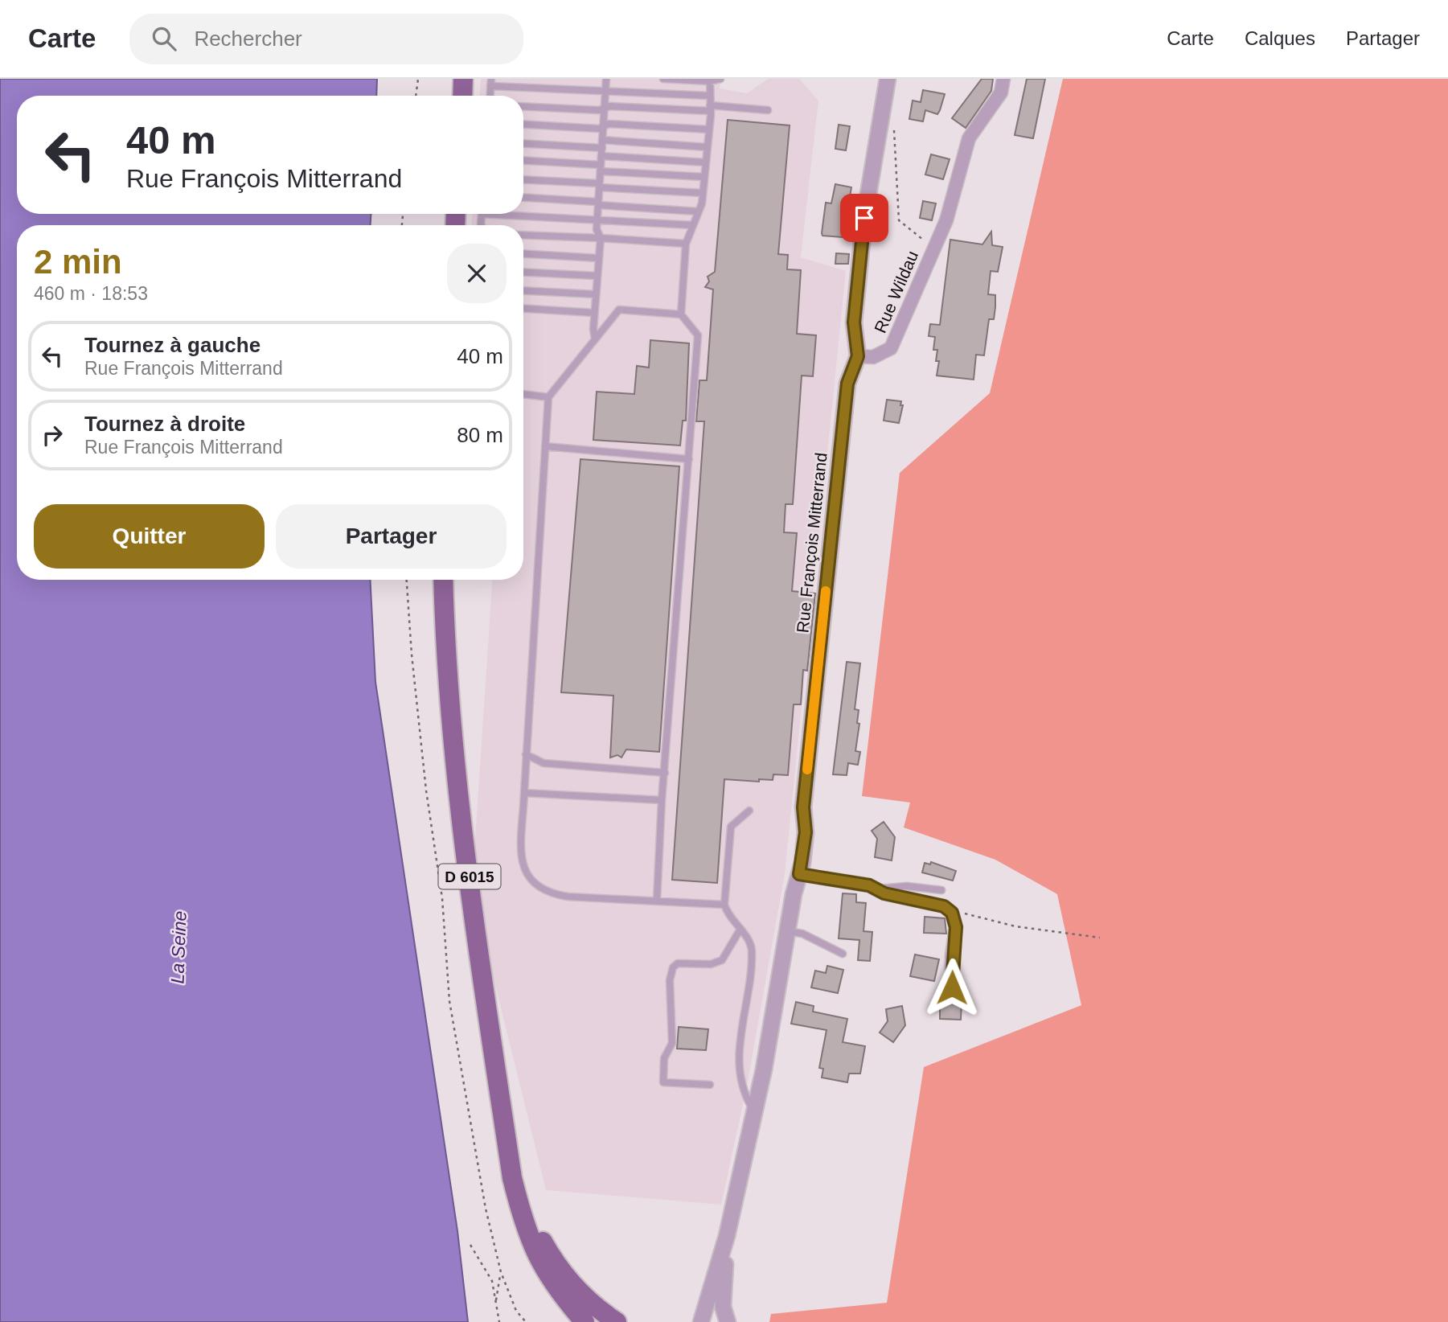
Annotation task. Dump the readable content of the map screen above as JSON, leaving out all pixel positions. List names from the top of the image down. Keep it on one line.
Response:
{"streets":{"main road":["D 6015"],"street":["Rue Wildau","Rue François Mitterrand"]},"crossings":[["Rue Wildau","Rue François Mitterrand"]],"water":["La Seine"],"page":{"header":"Carte","search":"Rechercher","nav":["Carte","Calques","Partager"],"turn":["40 m","Rue François Mitterrand"],"heading":["2 min","460 m · 18:53"],"list":[{"name":"Tournez à gauche","note":"Rue François Mitterrand","value":"40 m"},{"name":"Tournez à droite","note":"Rue François Mitterrand","value":"80 m"}],"buttons":["Quitter","Partager"]}}
